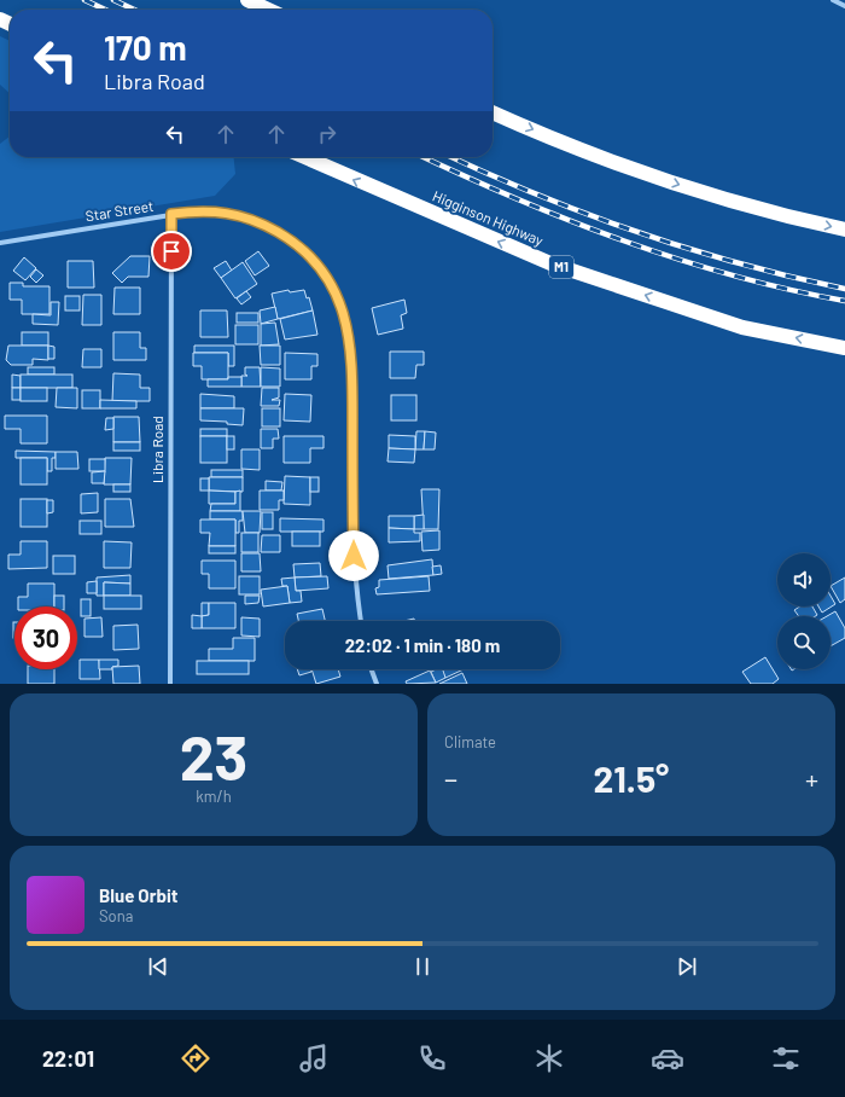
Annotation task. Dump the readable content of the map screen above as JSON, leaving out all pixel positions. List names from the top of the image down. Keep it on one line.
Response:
{"streets":{"highway":["Higginson Highway","M1"],"street":["Star Street","Libra Road"]},"crossings":[["Star Street","Libra Road"]],"page":{"turn":["170 m","Libra Road"],"limit":"30","trip":"22:02 · 1 min · 180 m","tile":[["23","km/h"],"Climate"],"heat":["−","21.5°","+"],"song":["Blue Orbit","Sona"],"tabs":"22:01"}}
